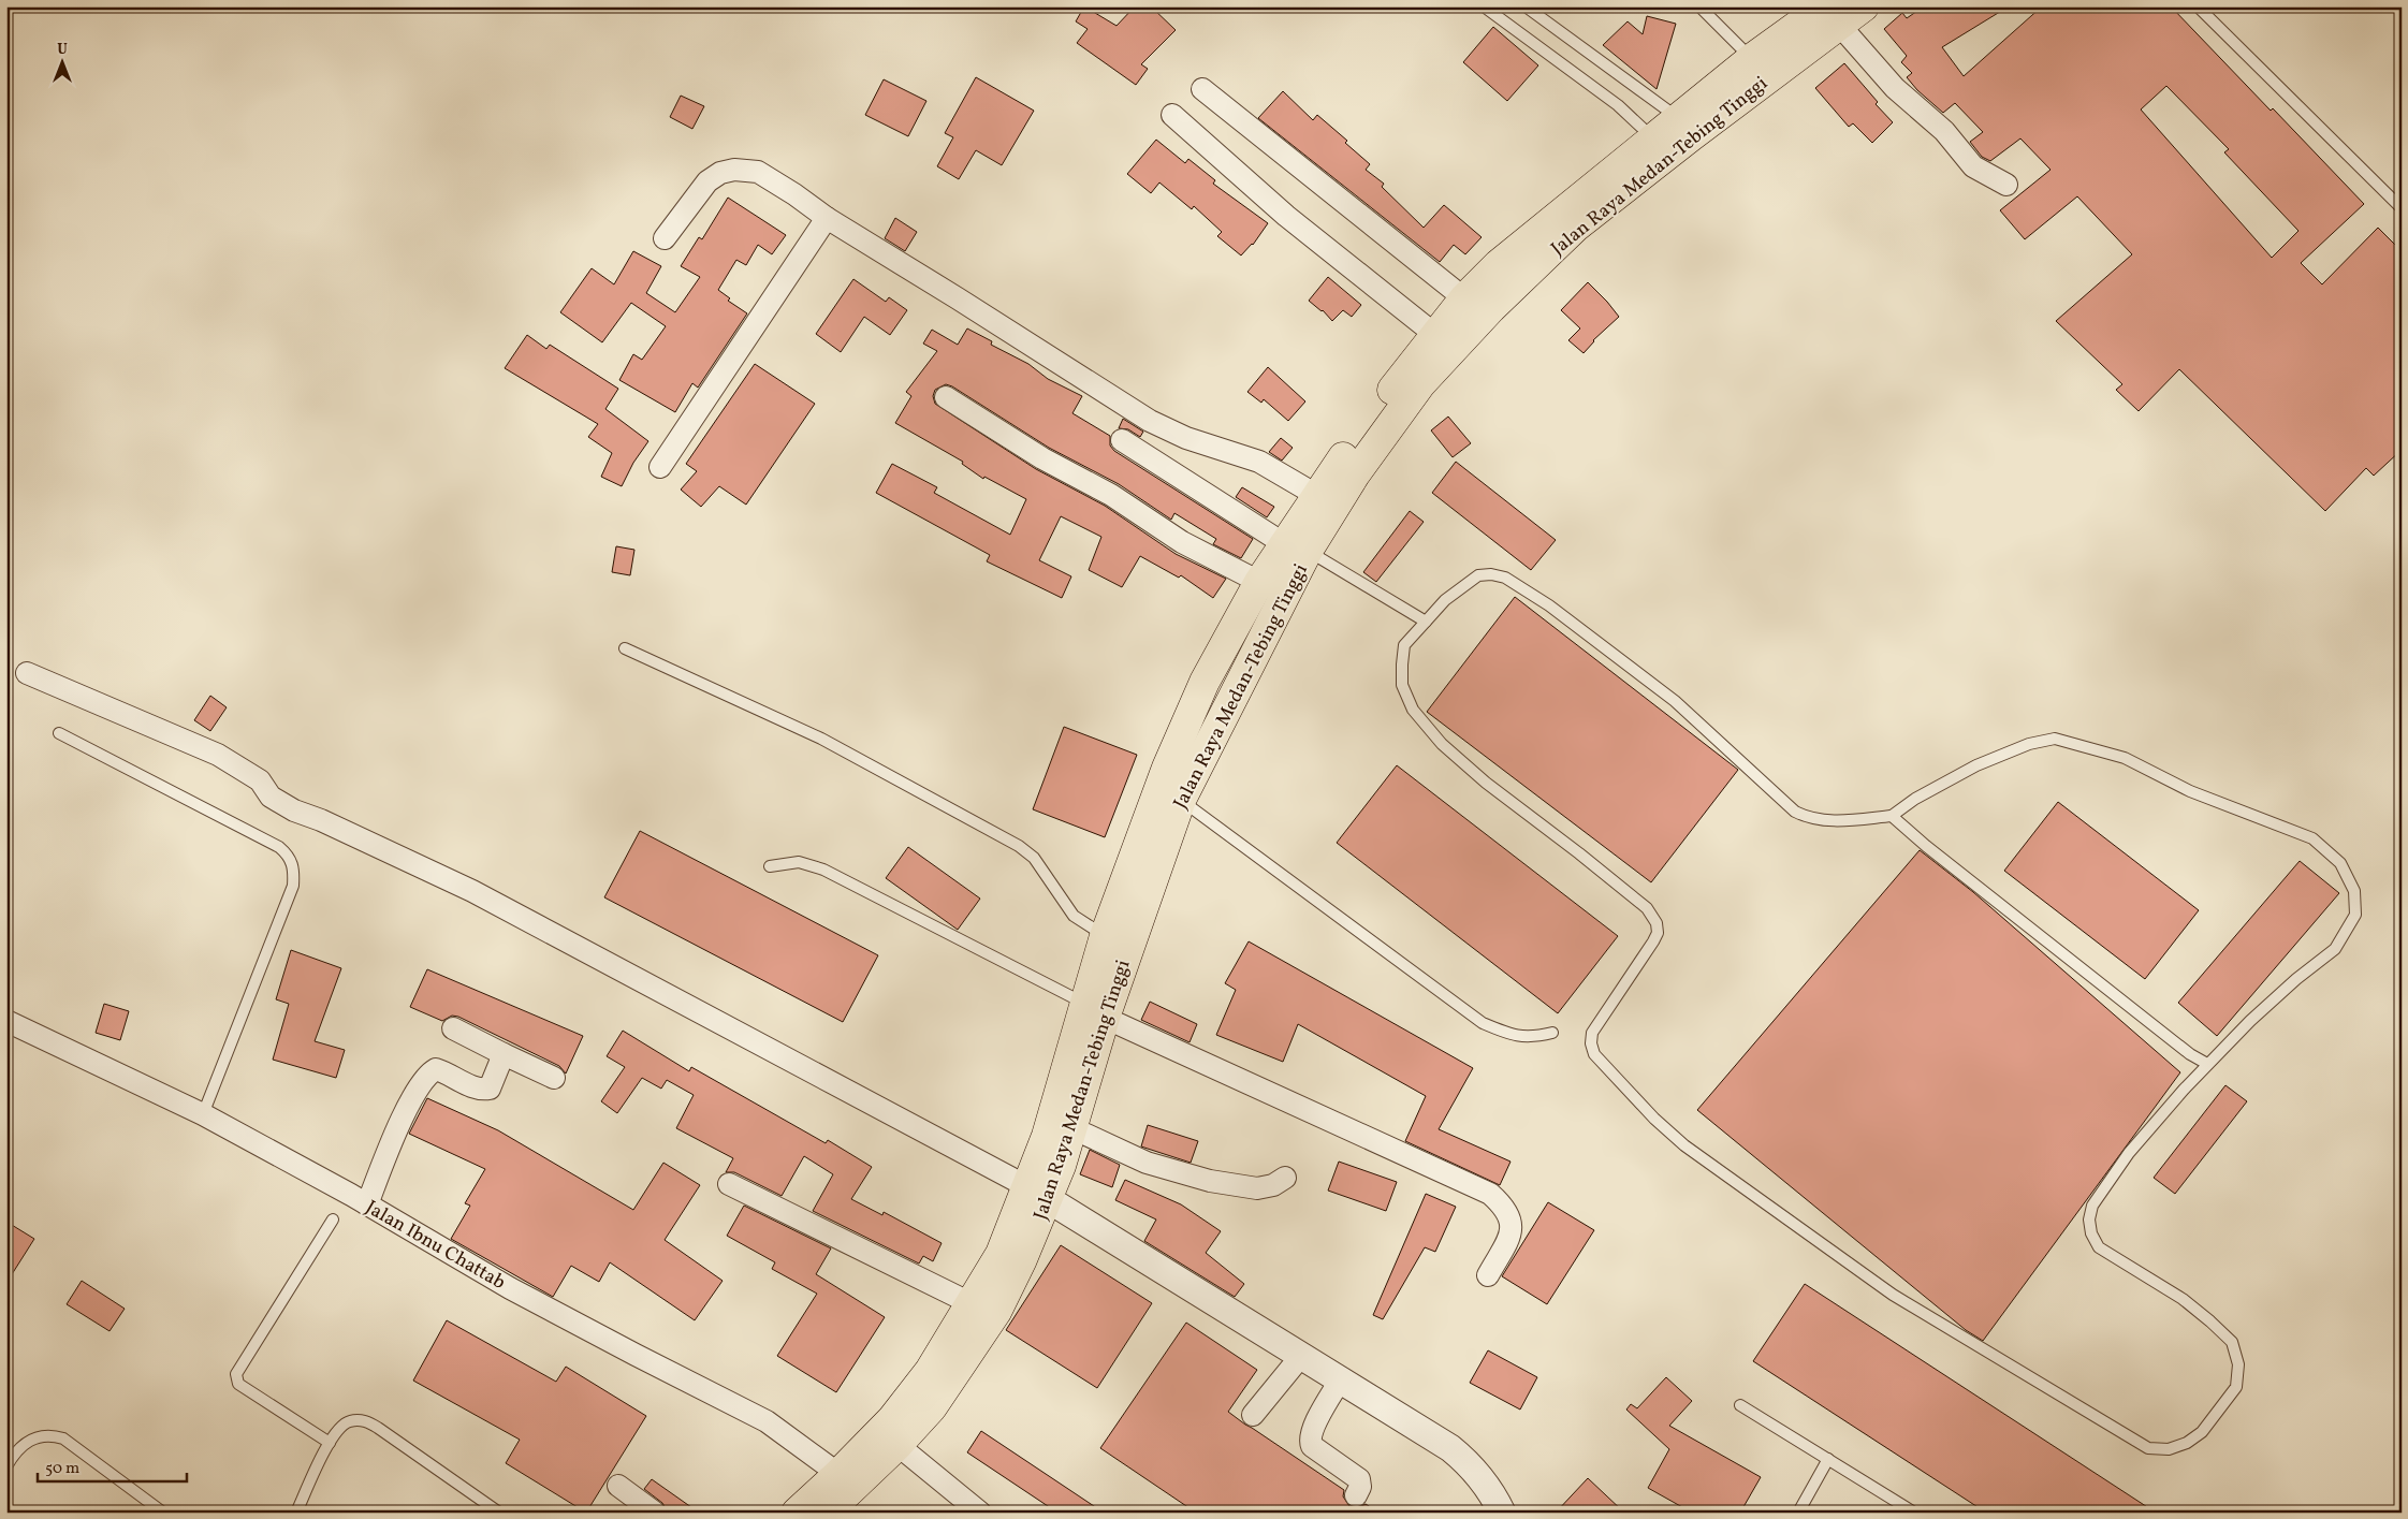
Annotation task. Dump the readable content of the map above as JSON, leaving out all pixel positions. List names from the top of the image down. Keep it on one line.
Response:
{"streets":{"highway":["Jalan Raya Medan-Tebing Tinggi"],"street":["Jalan Ibnu Chattab"]},"crossings":[["Jalan Raya Medan-Tebing Tinggi","Jalan Ibnu Chattab"]],"scale_bar":"50 m","north":"top"}
